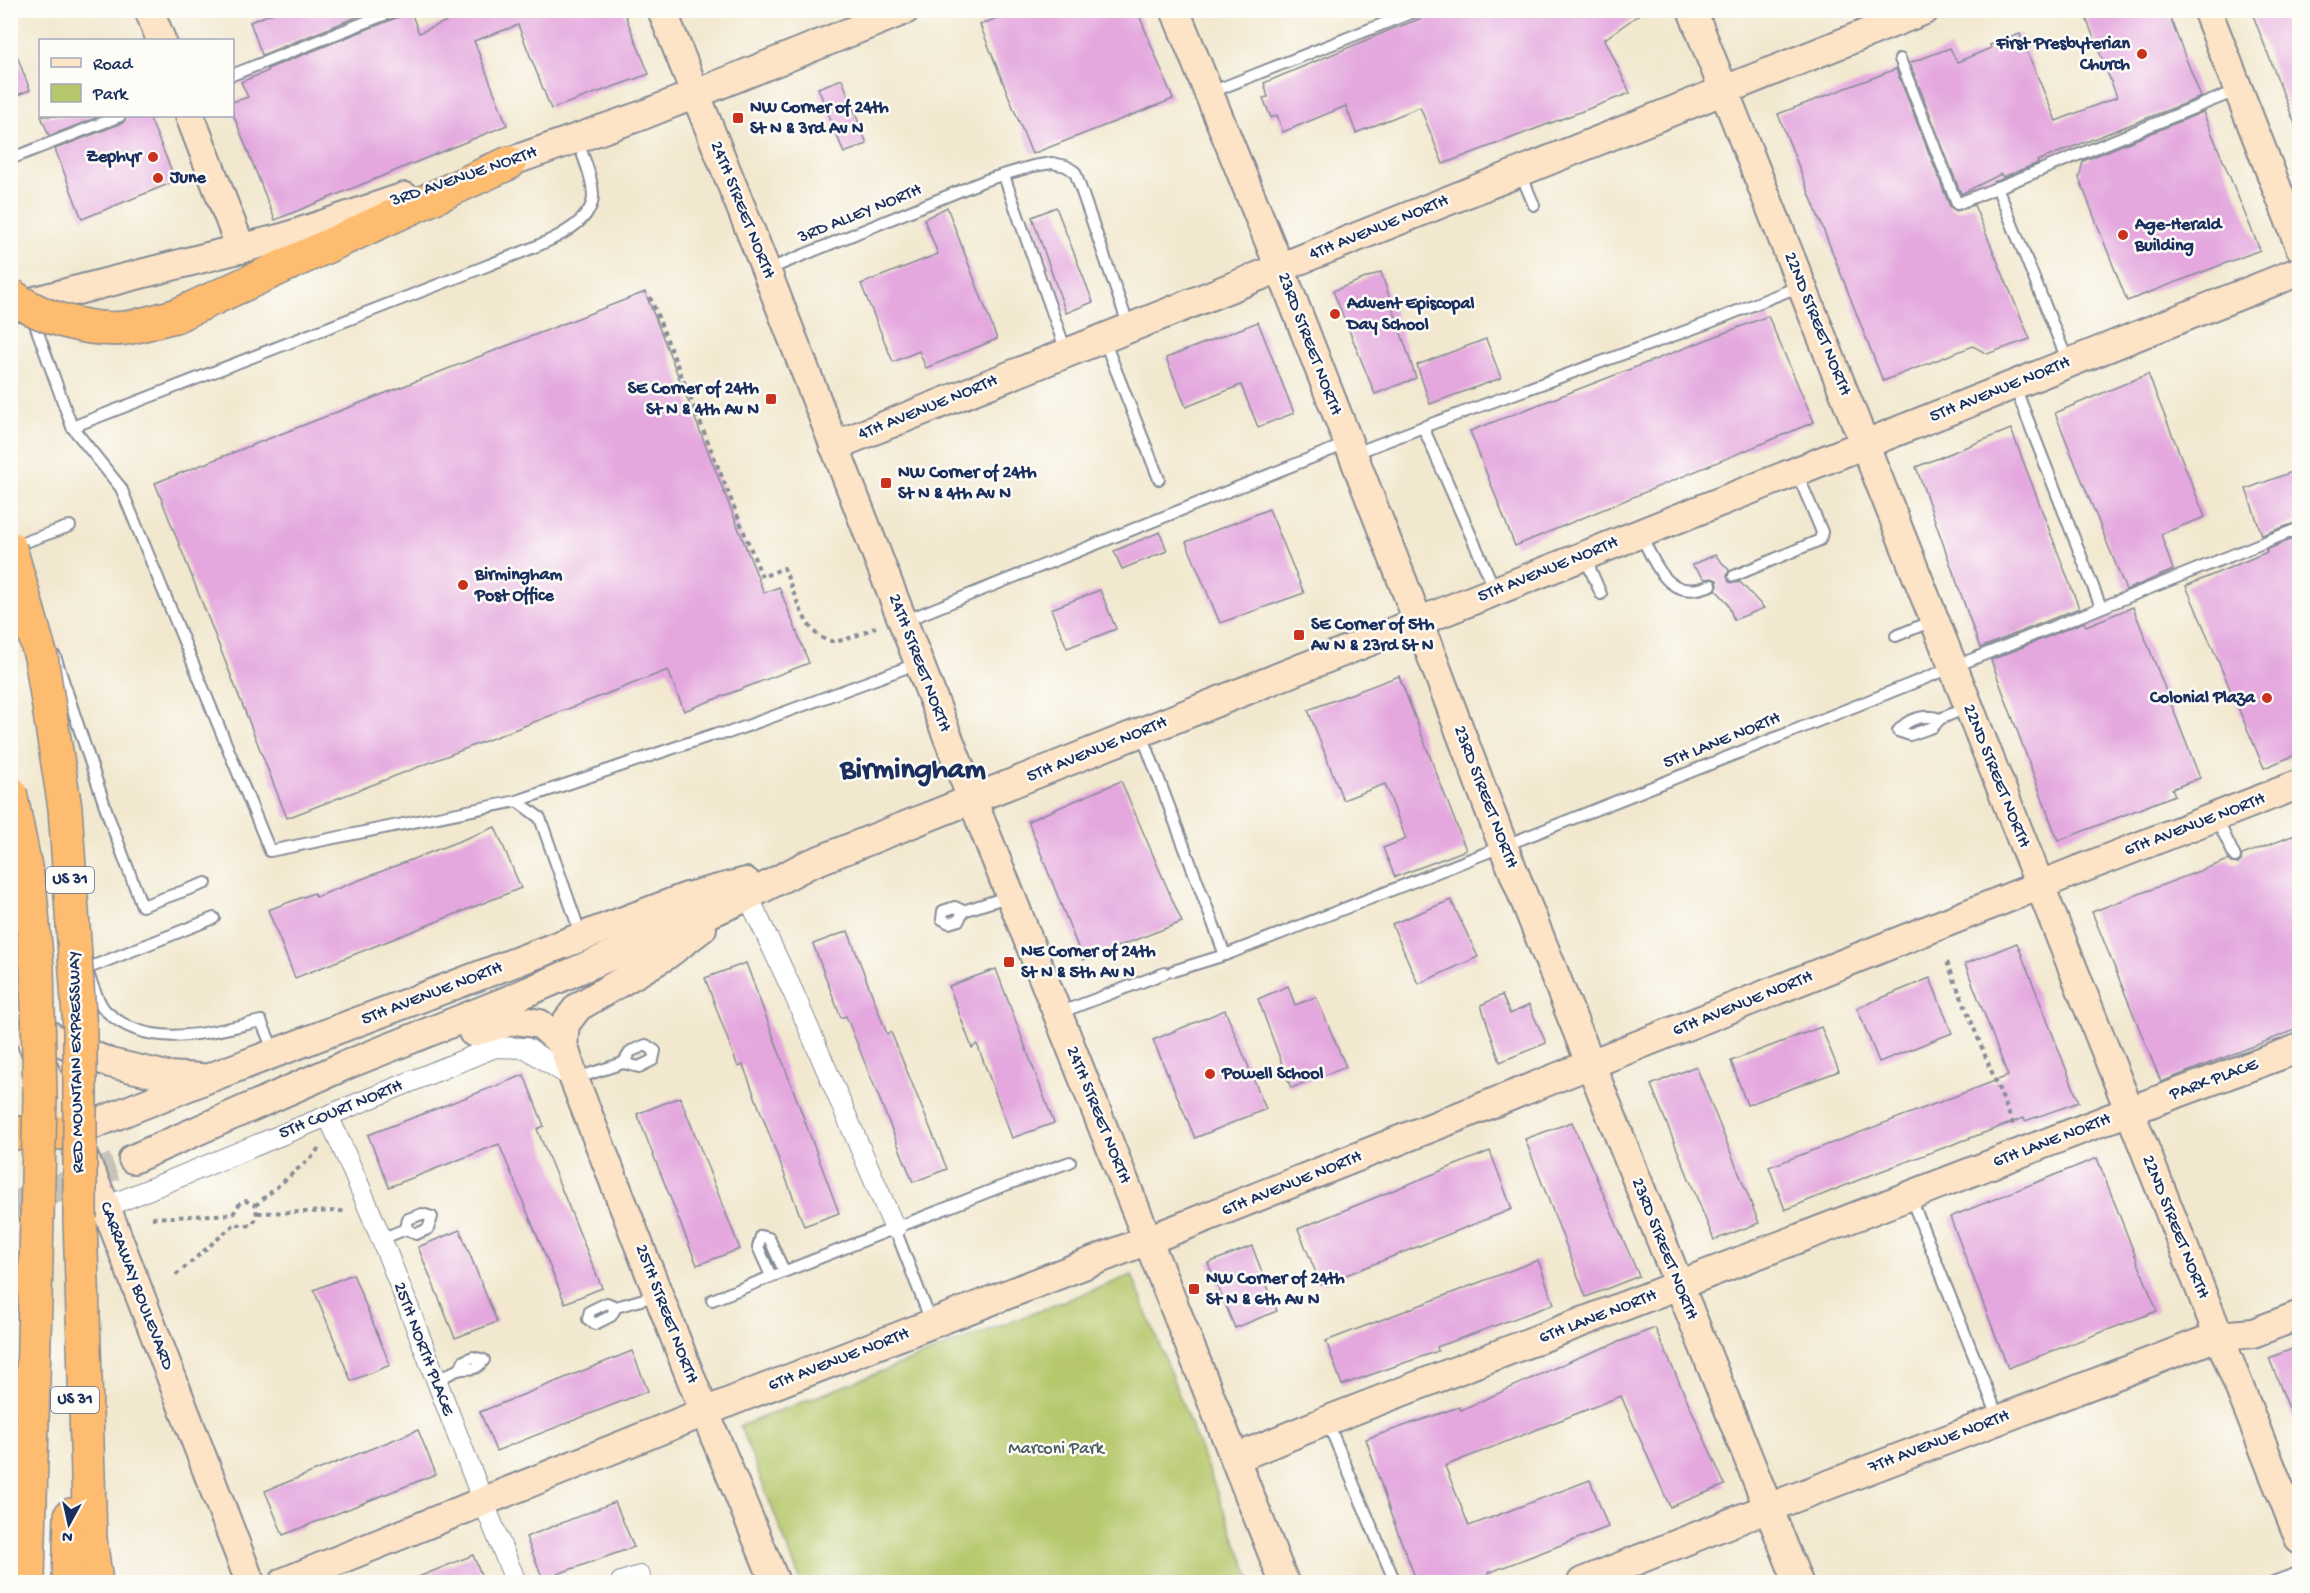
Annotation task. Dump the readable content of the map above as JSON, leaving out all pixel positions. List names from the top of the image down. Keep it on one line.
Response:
{"streets":{"highway":["US 31","RED MOUNTAIN EXPRESSWAY"],"main road":["3RD AVENUE NORTH","24TH STREET NORTH","4TH AVENUE NORTH","22ND STREET NORTH","23RD STREET NORTH","5TH AVENUE NORTH","6TH AVENUE NORTH","PARK PLACE","6TH LANE NORTH","CARRAWAY BOULEVARD","25TH STREET NORTH","7TH AVENUE NORTH"],"street":["5TH COURT NORTH","25TH NORTH PLACE"],"lane":["3RD ALLEY NORTH","5TH LANE NORTH"]},"crossings":[["3RD AVENUE NORTH","24TH STREET NORTH"],["24TH STREET NORTH","3RD ALLEY NORTH"],["24TH STREET NORTH","4TH AVENUE NORTH"],["24TH STREET NORTH","5TH AVENUE NORTH"],["24TH STREET NORTH","5TH LANE NORTH"],["24TH STREET NORTH","6TH AVENUE NORTH"],["24TH STREET NORTH","6TH LANE NORTH"],["3RD ALLEY NORTH","4TH AVENUE NORTH"],["4TH AVENUE NORTH","22ND STREET NORTH"],["4TH AVENUE NORTH","23RD STREET NORTH"],["22ND STREET NORTH","5TH AVENUE NORTH"],["22ND STREET NORTH","5TH LANE NORTH"],["22ND STREET NORTH","6TH AVENUE NORTH"],["22ND STREET NORTH","PARK PLACE"],["22ND STREET NORTH","6TH LANE NORTH"],["22ND STREET NORTH","7TH AVENUE NORTH"],["23RD STREET NORTH","5TH AVENUE NORTH"],["23RD STREET NORTH","5TH LANE NORTH"],["23RD STREET NORTH","6TH AVENUE NORTH"],["23RD STREET NORTH","6TH LANE NORTH"],["23RD STREET NORTH","7TH AVENUE NORTH"],["5TH AVENUE NORTH","CARRAWAY BOULEVARD"],["5TH AVENUE NORTH","25TH STREET NORTH"],["6TH AVENUE NORTH","25TH STREET NORTH"],["6TH AVENUE NORTH","25TH NORTH PLACE"],["RED MOUNTAIN EXPRESSWAY","5TH COURT NORTH"],["RED MOUNTAIN EXPRESSWAY","CARRAWAY BOULEVARD"],["PARK PLACE","6TH LANE NORTH"],["5TH COURT NORTH","CARRAWAY BOULEVARD"],["5TH COURT NORTH","25TH STREET NORTH"],["5TH COURT NORTH","25TH NORTH PLACE"]],"districts":["Birmingham"],"parks":["Marconi Park"],"places":{"other":["First Presbyterian Church","Zephyr","June","Age-Herald Building","Advent Episcopal Day School","Birmingham Post Office","Colonial Plaza","Powell School"],"transit":["NW Corner of 24th St N & 3rd Av N","SE Corner of 24th St N & 4th Av N","NW Corner of 24th St N & 4th Av N","SE Corner of 5th Av N & 23rd St N","NE Corner of 24th St N & 5th Av N","NW Corner of 24th St N & 6th Av N"]},"legend":["Road","Park"],"north":"bottom"}
